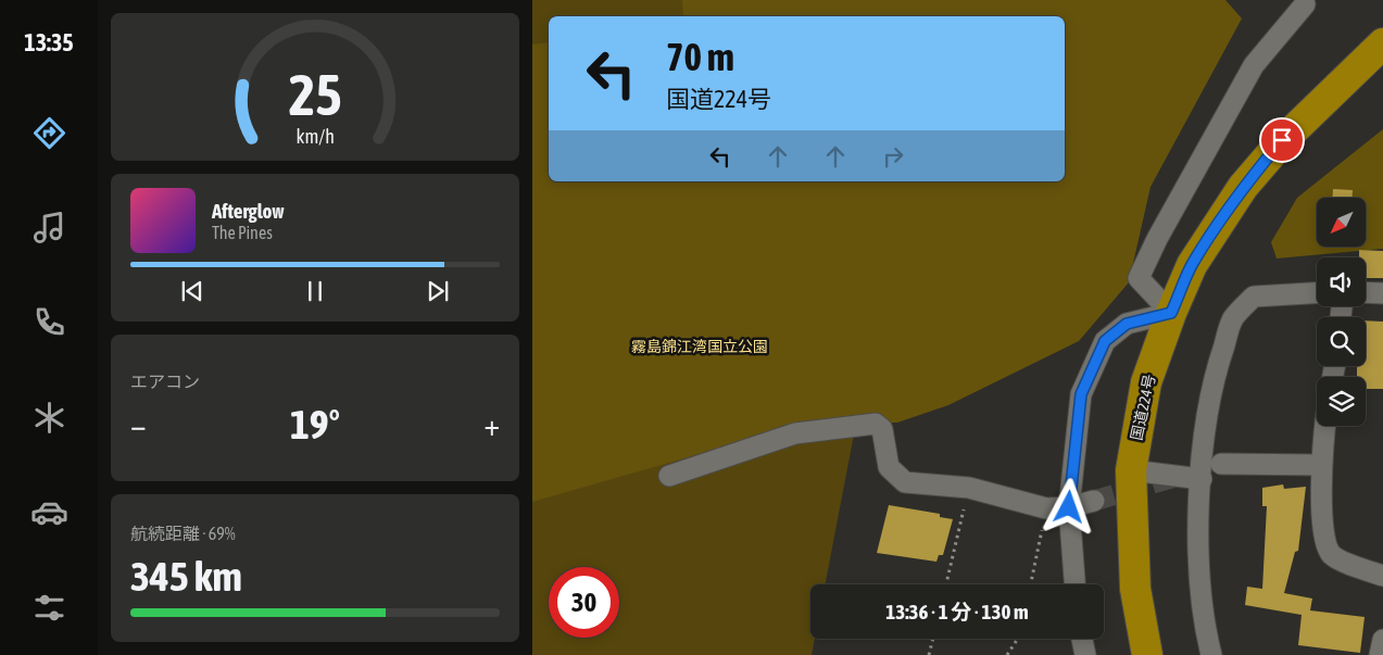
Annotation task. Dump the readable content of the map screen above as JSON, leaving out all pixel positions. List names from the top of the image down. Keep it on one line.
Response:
{"streets":{"highway":["国道224号"]},"parks":["霧島錦江湾国立公園"],"north":"bottom left","page":{"tabs":"13:35","turn":["70 m","国道224号"],"song":["Afterglow","The Pines"],"tile":["エアコン",["航続距離 · 69%","345 km"]],"heat":["−","19°","+"],"limit":"30","trip":"13:36 · 1 分 · 130 m","gauge":["25","km/h"]}}
